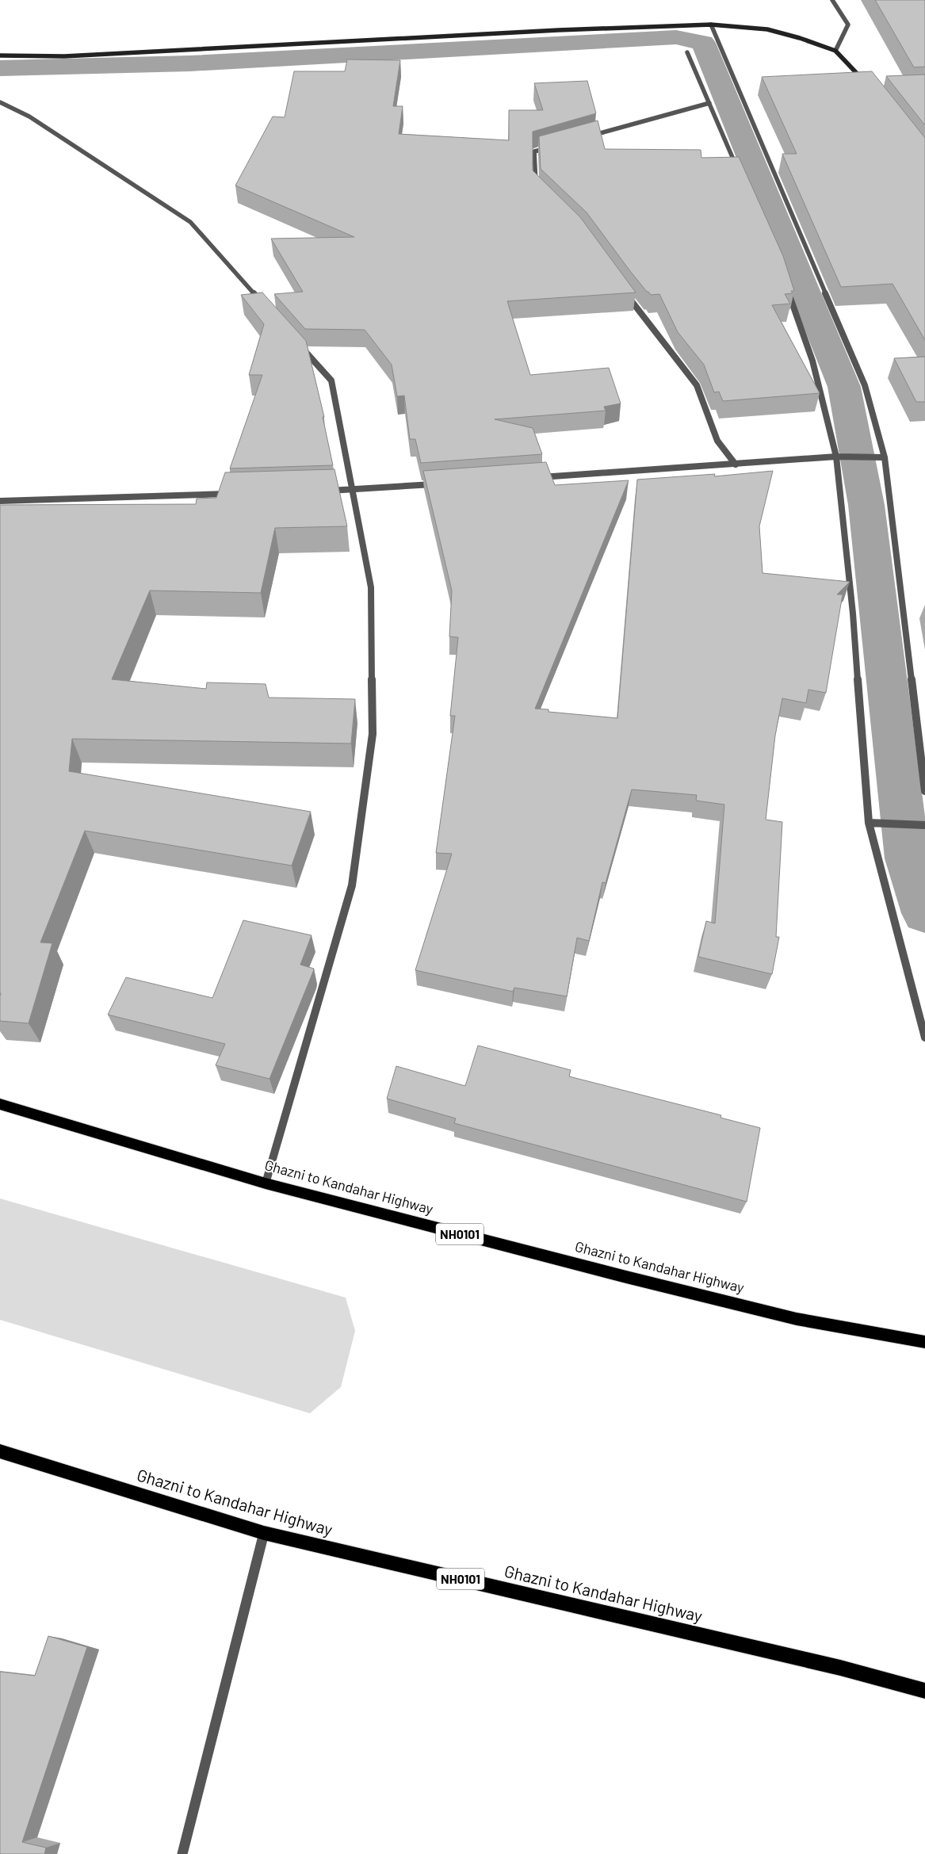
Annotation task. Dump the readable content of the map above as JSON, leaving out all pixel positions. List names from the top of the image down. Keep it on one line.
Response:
{"streets":{"highway":["Ghazni to Kandahar Highway","NH0101"]}}
